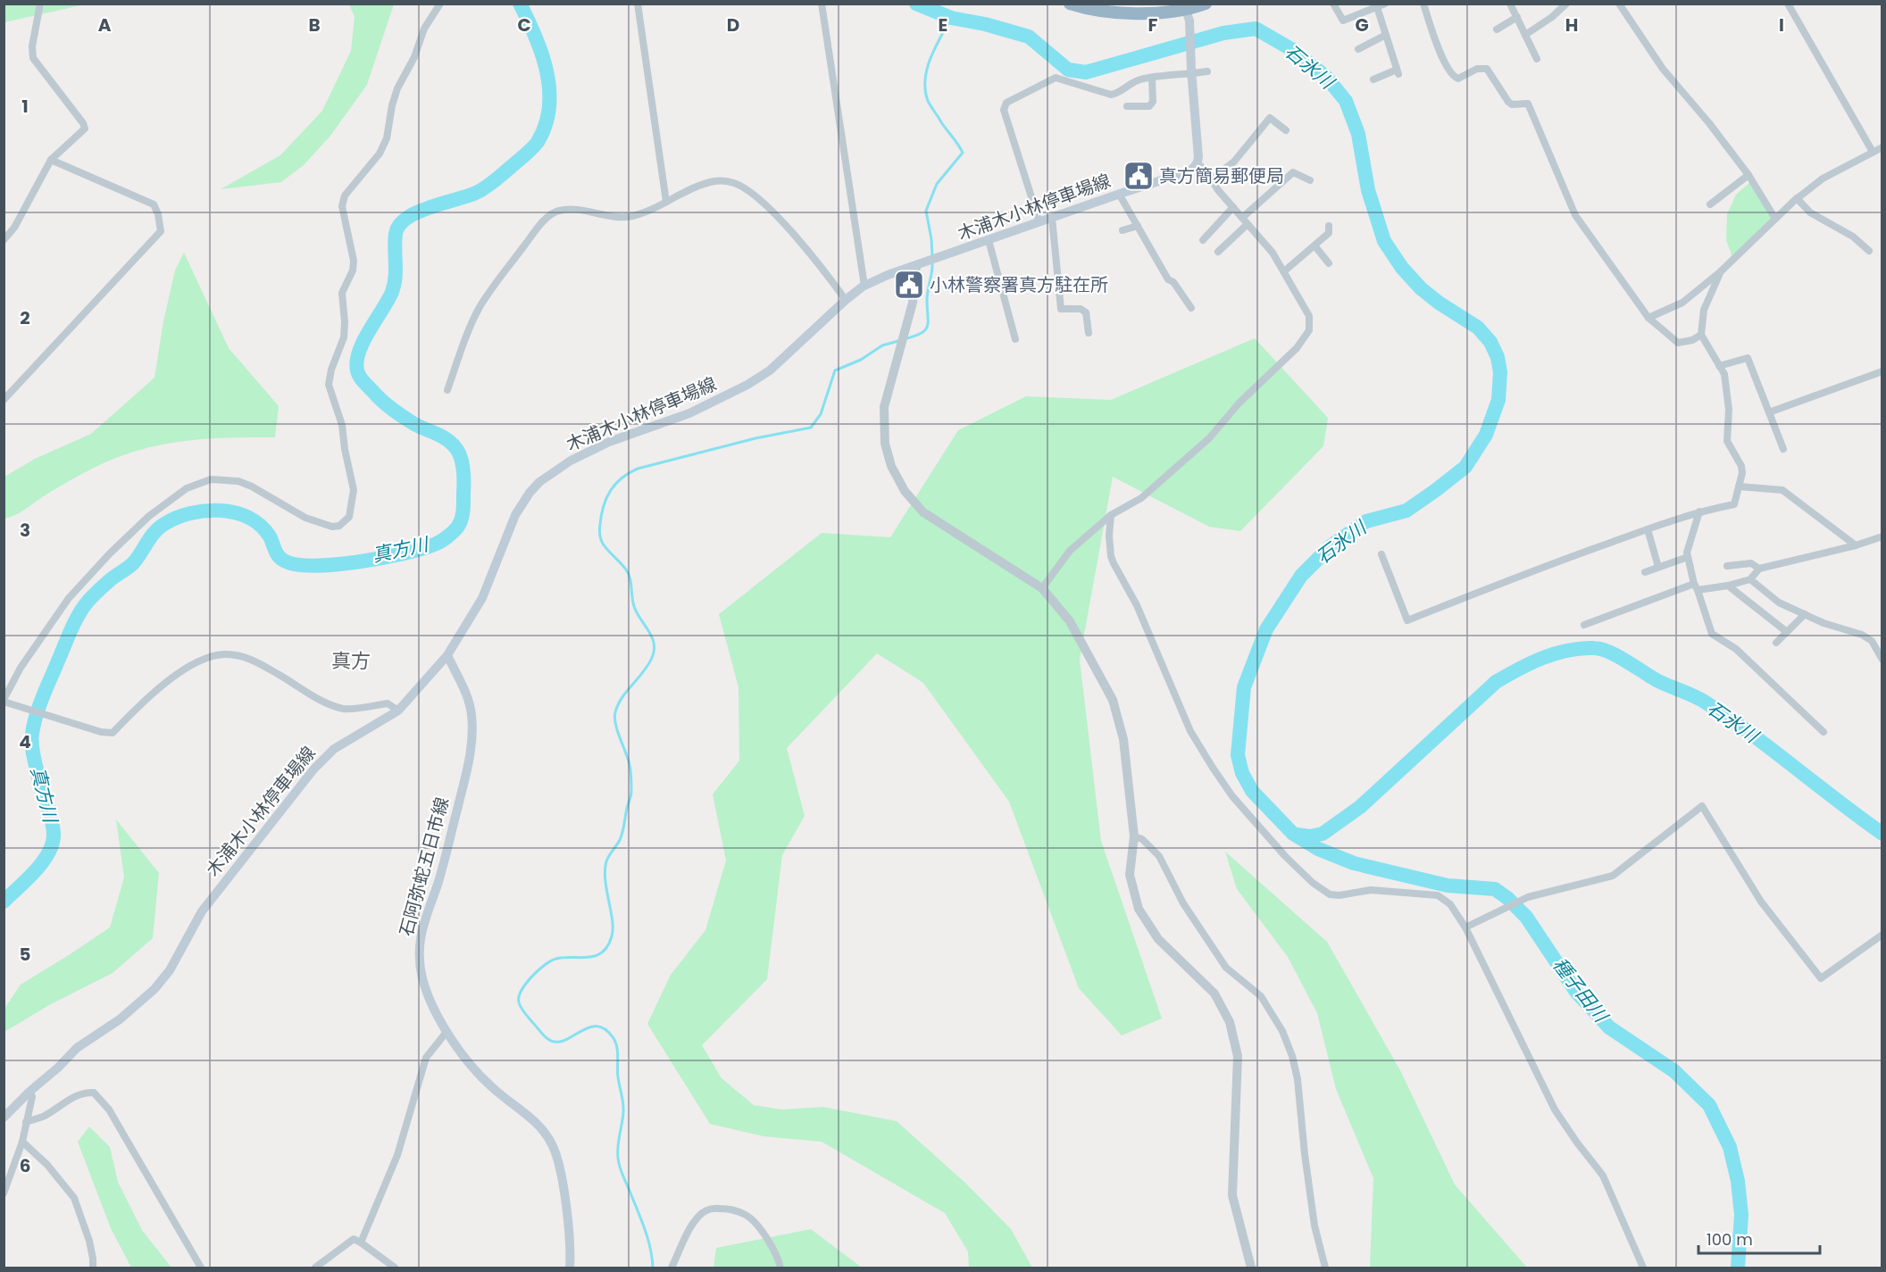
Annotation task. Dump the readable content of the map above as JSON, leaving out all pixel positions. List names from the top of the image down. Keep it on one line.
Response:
{"streets":{"main road":["木浦木小林停車場線","石阿弥蛇五日市線"]},"crossings":[["木浦木小林停車場線","石阿弥蛇五日市線"]],"districts":["真方"],"water":["石氷川","真方川","種子田川"],"places":{"public building":["真方簡易郵便局","小林警察署真方駐在所"]},"scale_bar":"100 m","grid":{"columns":["A","B","C","D","E","F","G","H","I"],"rows":["1","2","3","4","5","6"]}}
